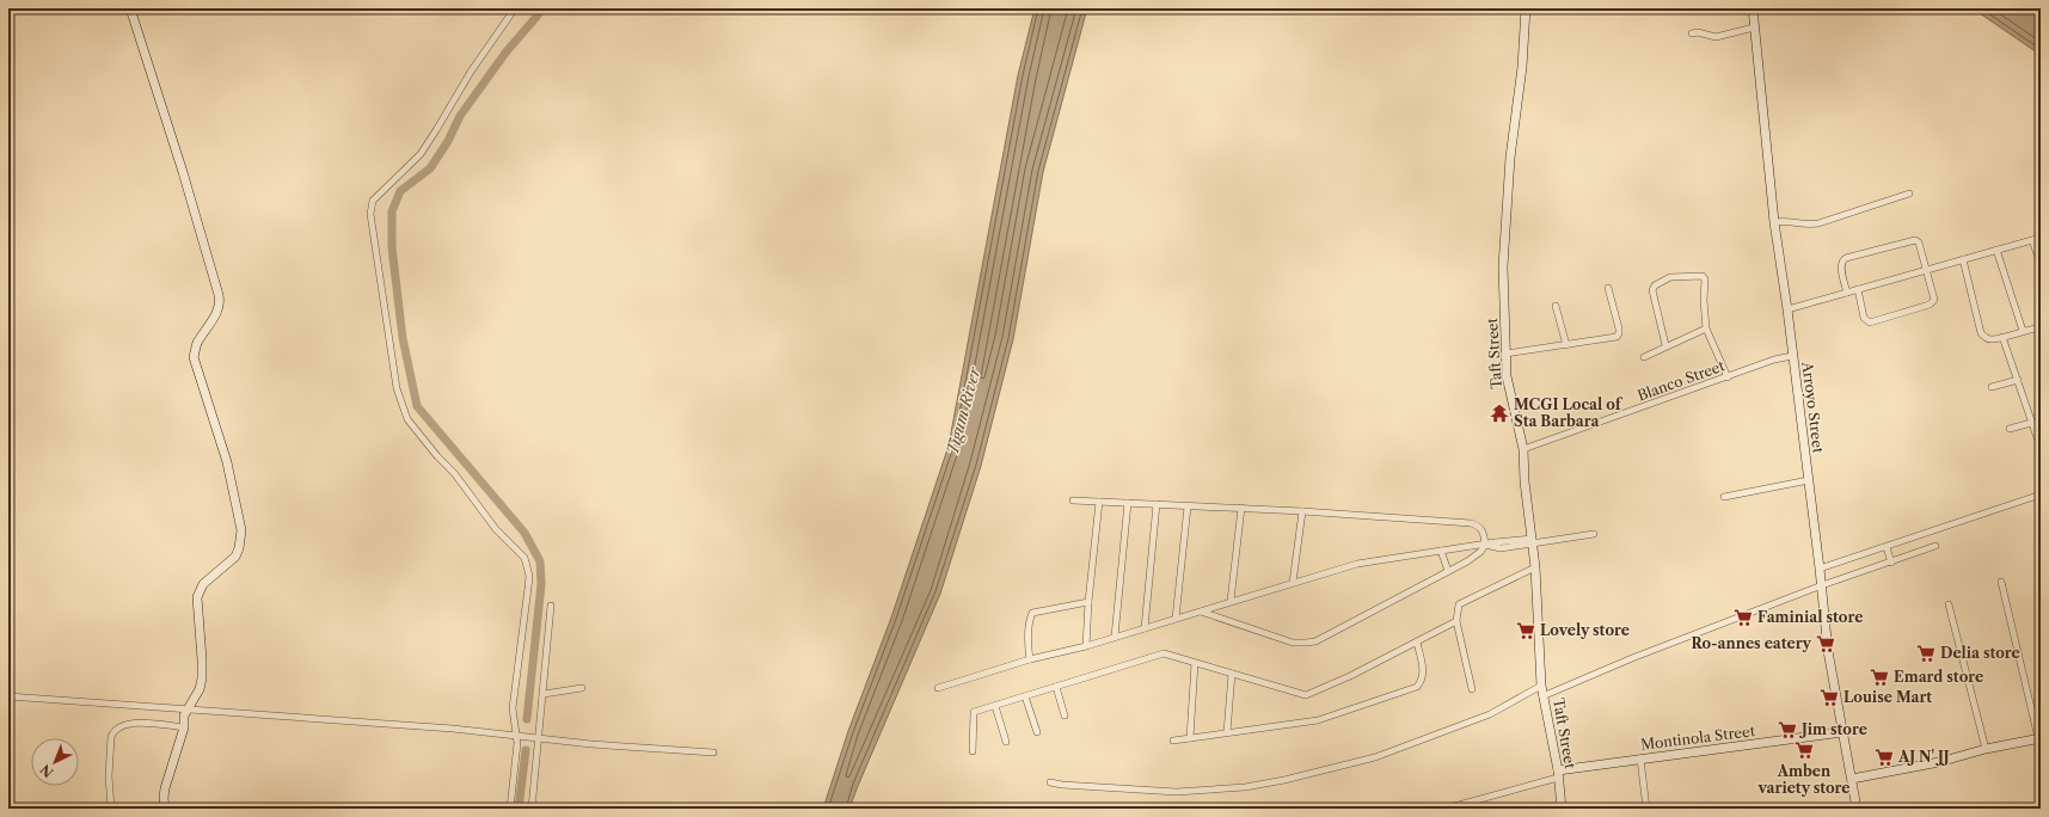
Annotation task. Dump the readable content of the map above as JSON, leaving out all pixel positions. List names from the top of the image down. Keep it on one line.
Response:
{"streets":{"street":["Taft Street","Blanco Street","Arroyo Street","Montinola Street"]},"crossings":[["Taft Street","Blanco Street"],["Taft Street","Montinola Street"],["Blanco Street","Arroyo Street"],["Arroyo Street","Montinola Street"]],"water":["Tigum River"],"places":{"temple":["MCGI Local of Sta Barbara"],"supermarket":["Faminial store","Lovely store","Ro-annes eatery","Delia store","Emard store","Louise Mart","Jim store","Amben variety store","AJ N' JJ"]},"north":"bottom left"}
